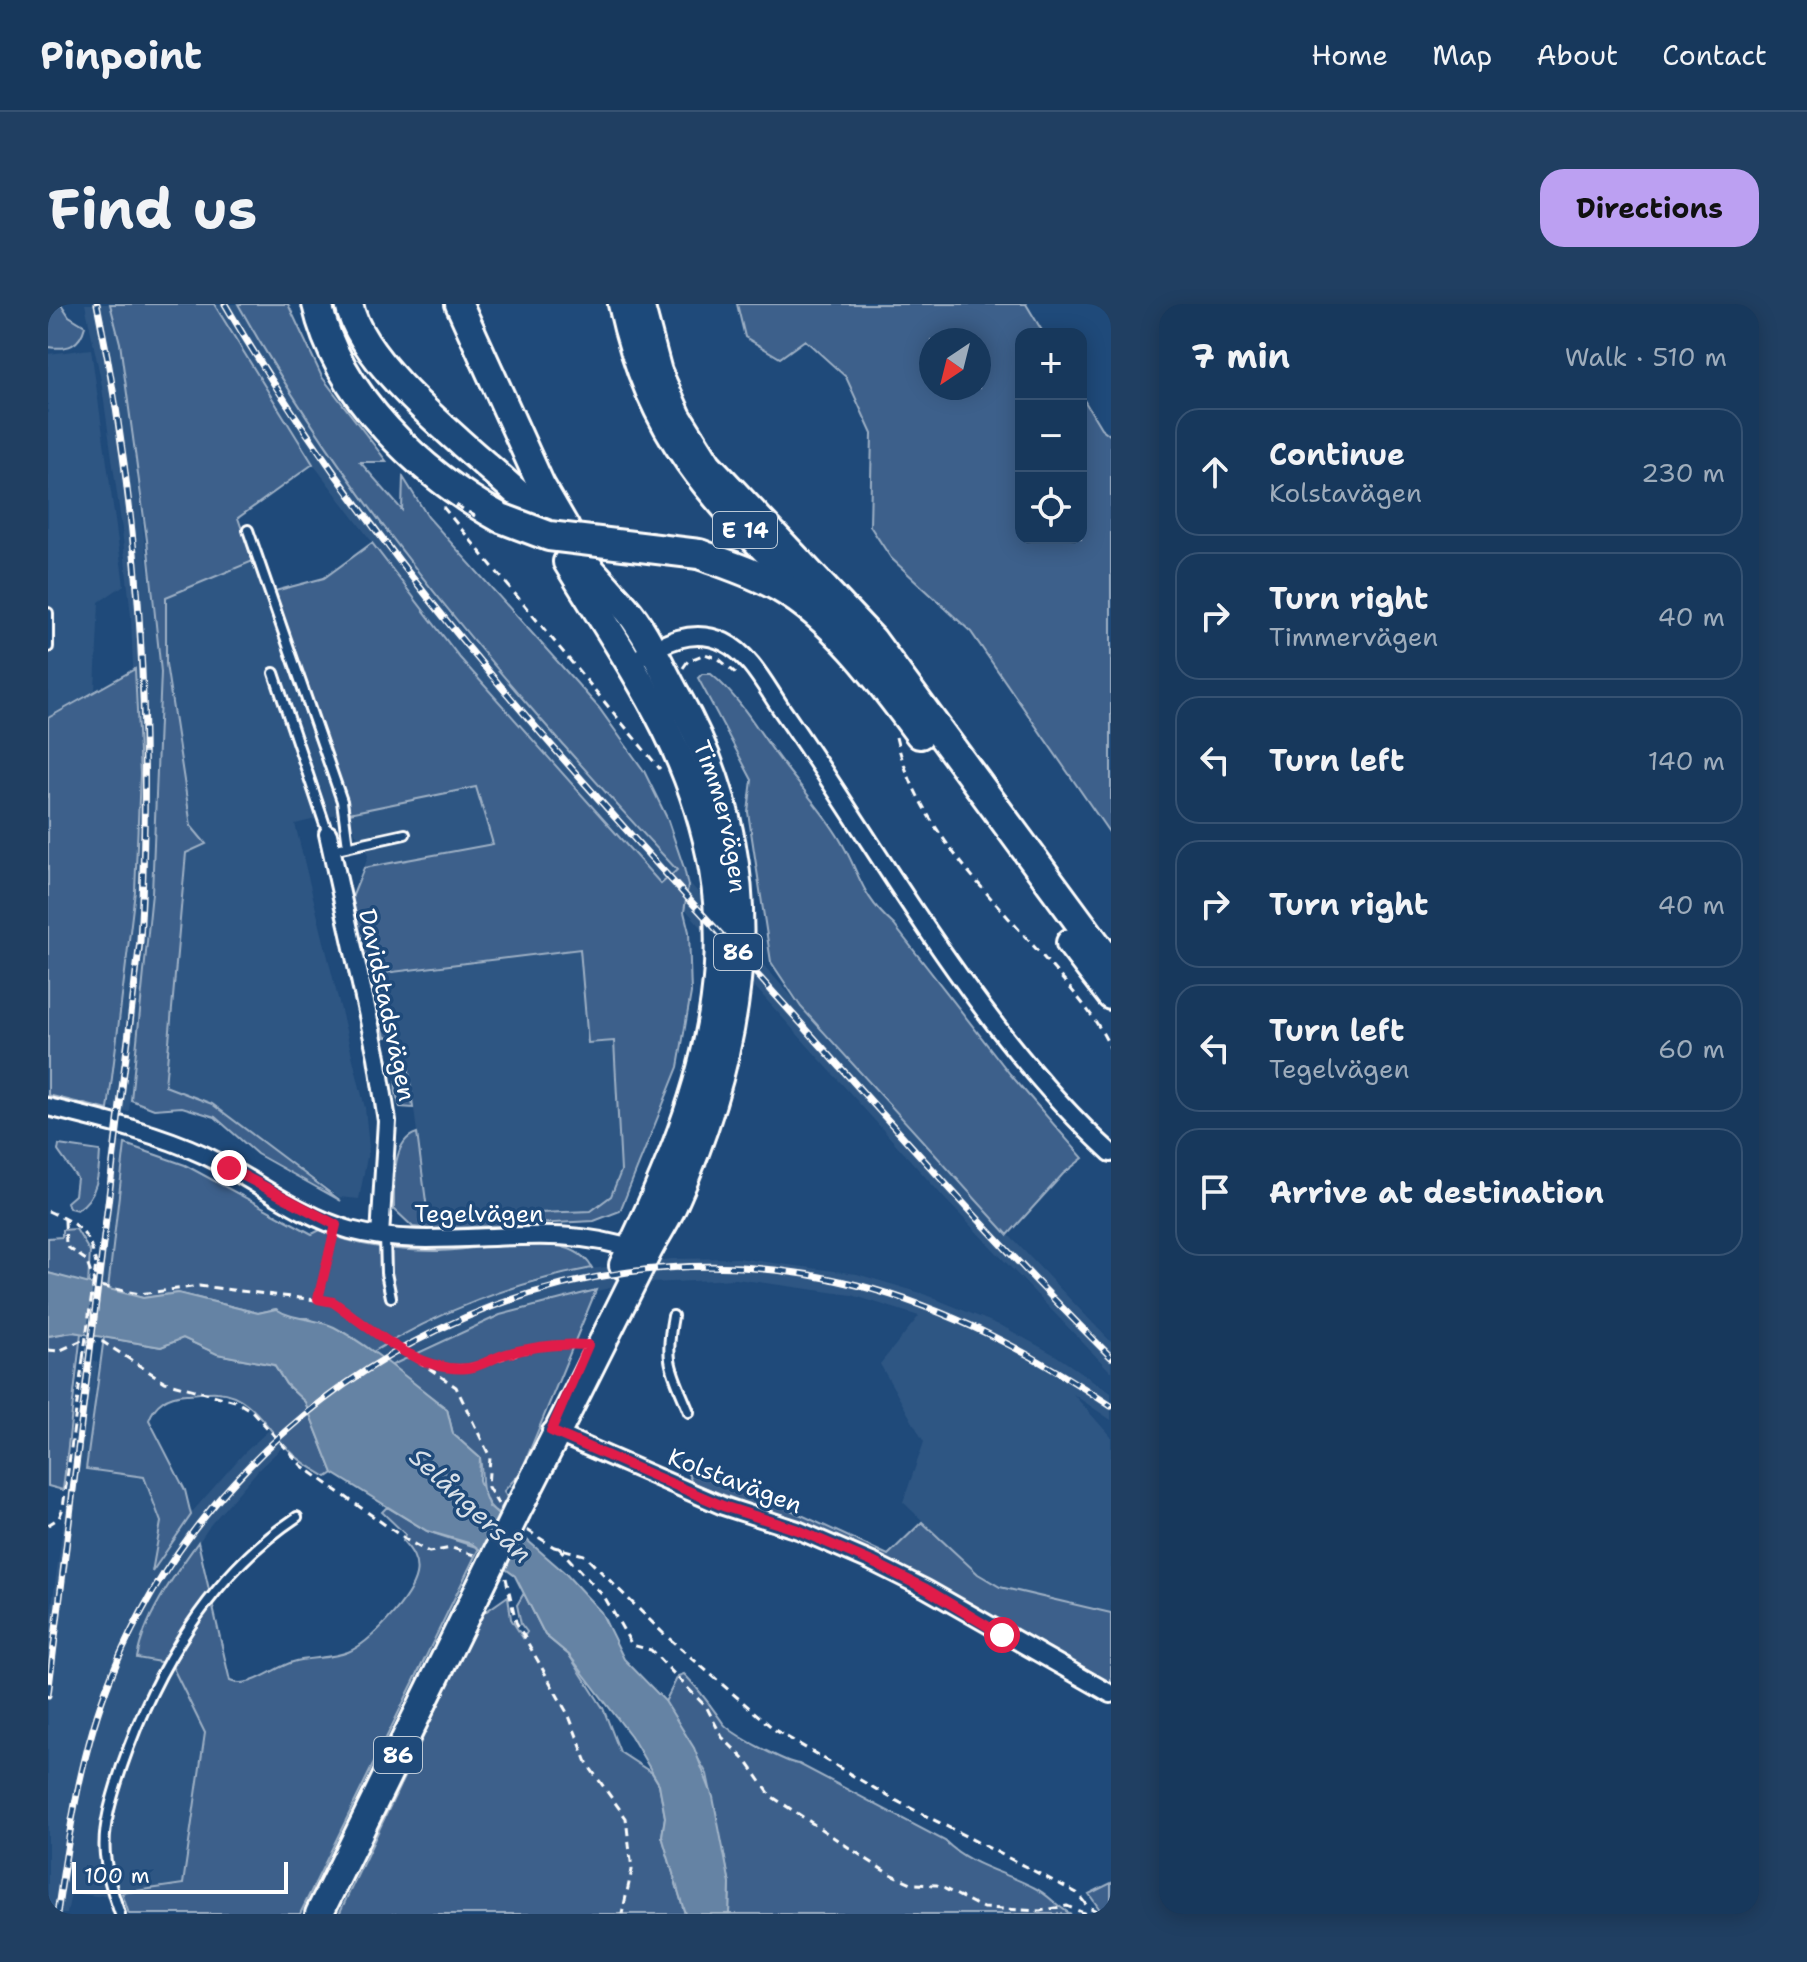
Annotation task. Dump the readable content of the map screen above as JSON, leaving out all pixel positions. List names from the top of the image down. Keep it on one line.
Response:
{"streets":{"highway":["E 14"],"main road":["Timmervägen","86"],"street":["Davidstadsvägen","Tegelvägen","Kolstavägen"]},"crossings":[["Timmervägen","86"],["Timmervägen","Tegelvägen"],["Timmervägen","Kolstavägen"],["Davidstadsvägen","Tegelvägen"]],"water":["Selångersån"],"scale_bar":"100 m","north":"bottom left","page":{"header":"Pinpoint","nav":["Home","Map","About","Contact"],"buttons":"Directions","title":"Find us","heading":["7 min","Walk · 510 m"],"map_buttons":["+","−"],"list":[["Continue","Kolstavägen","230 m"],["Turn right","Timmervägen","40 m"],["Turn left","140 m"],["Turn right","40 m"],["Turn left","Tegelvägen","60 m"],"Arrive at destination"],"scale":"100 m"}}
